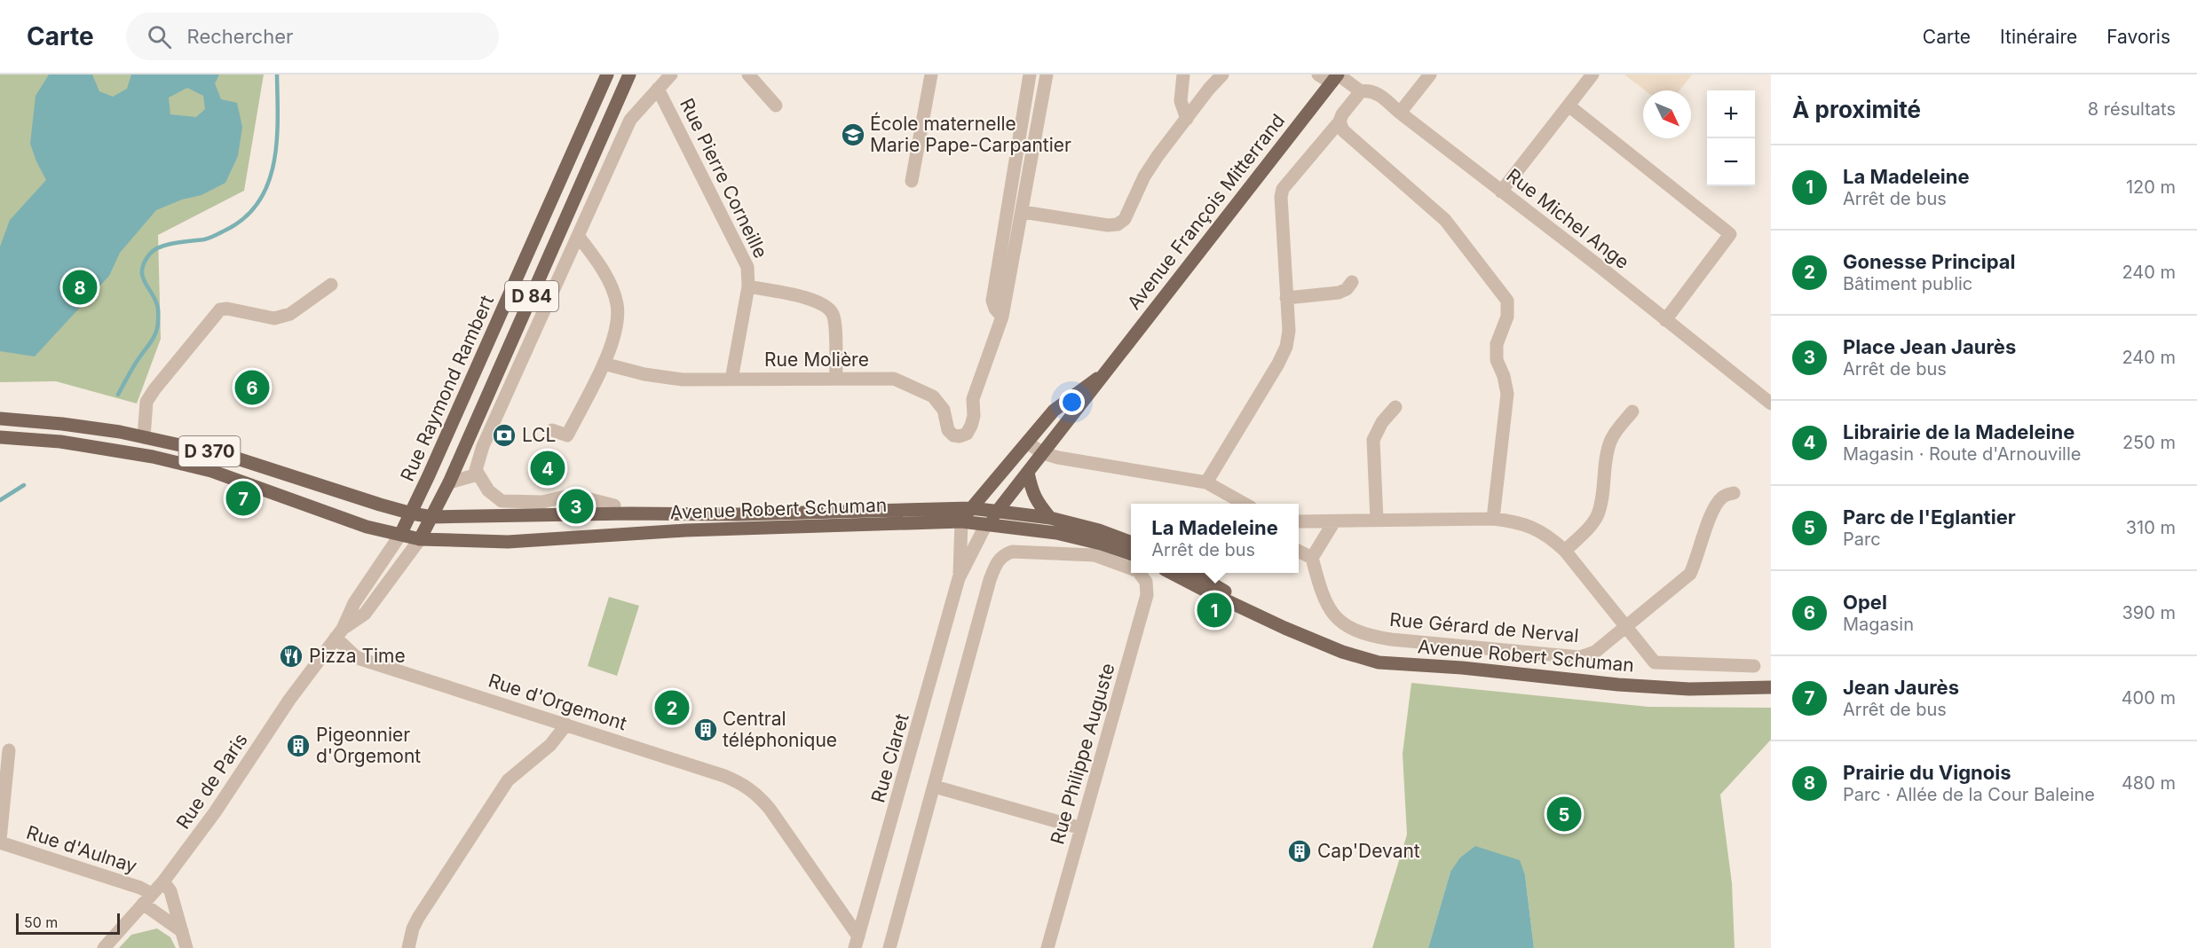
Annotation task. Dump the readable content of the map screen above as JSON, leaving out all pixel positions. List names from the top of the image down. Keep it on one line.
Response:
{"streets":{"main road":["Avenue François Mitterrand","D 84","Rue Raymond Rambert","D 370","Avenue Robert Schuman"],"street":["Rue Pierre Corneille","Rue Michel Ange","Rue Molière","Rue Gérard de Nerval","Rue d'Orgemont","Rue Philippe Auguste","Rue Claret","Rue de Paris","Rue d'Aulnay"]},"crossings":[["Rue Pierre Corneille","Rue Molière"],["Avenue François Mitterrand","Rue Michel Ange"],["Avenue François Mitterrand","Avenue Robert Schuman"],["Avenue François Mitterrand","Rue Claret"],["D 84","Rue Raymond Rambert"],["D 84","D 370"],["D 84","Avenue Robert Schuman"],["D 84","Rue de Paris"],["Rue Raymond Rambert","D 370"],["Rue Raymond Rambert","Avenue Robert Schuman"],["D 370","Avenue Robert Schuman"],["D 370","Rue de Paris"],["Avenue Robert Schuman","Rue Claret"],["Avenue Robert Schuman","Rue de Paris"],["Rue d'Orgemont","Rue Claret"],["Rue d'Orgemont","Rue de Paris"],["Rue de Paris","Rue d'Aulnay"]],"places":{"school or university":["École maternelle Marie Pape-Carpantier"],"bank":["LCL"],"restaurant":["Pizza Time"],"building":["Central téléphonique","Pigeonnier d'Orgemont","Cap'Devant"]},"scale_bar":"50 m","north":"bottom right","page":{"header":"Carte","search":"Rechercher","nav":["Carte","Itinéraire","Favoris"],"heading":["À proximité","8 résultats"],"map_buttons":["+","−"],"list":[{"mark":"1","name":"La Madeleine","note":"Arrêt de bus","value":"120 m"},{"mark":"2","name":"Gonesse Principal","note":"Bâtiment public","value":"240 m"},{"mark":"3","name":"Place Jean Jaurès","note":"Arrêt de bus","value":"240 m"},{"mark":"4","name":"Librairie de la Madeleine","note":"Magasin · Route d'Arnouville","value":"250 m"},{"mark":"5","name":"Parc de l'Eglantier","note":"Parc","value":"310 m"},{"mark":"6","name":"Opel","note":"Magasin","value":"390 m"},{"mark":"7","name":"Jean Jaurès","note":"Arrêt de bus","value":"400 m"},{"mark":"8","name":"Prairie du Vignois","note":"Parc · Allée de la Cour Baleine","value":"480 m"}],"pins":["8","6","4","7","3","1","2","5"],"popup":["La Madeleine","Arrêt de bus"],"scale":"50 m"}}
